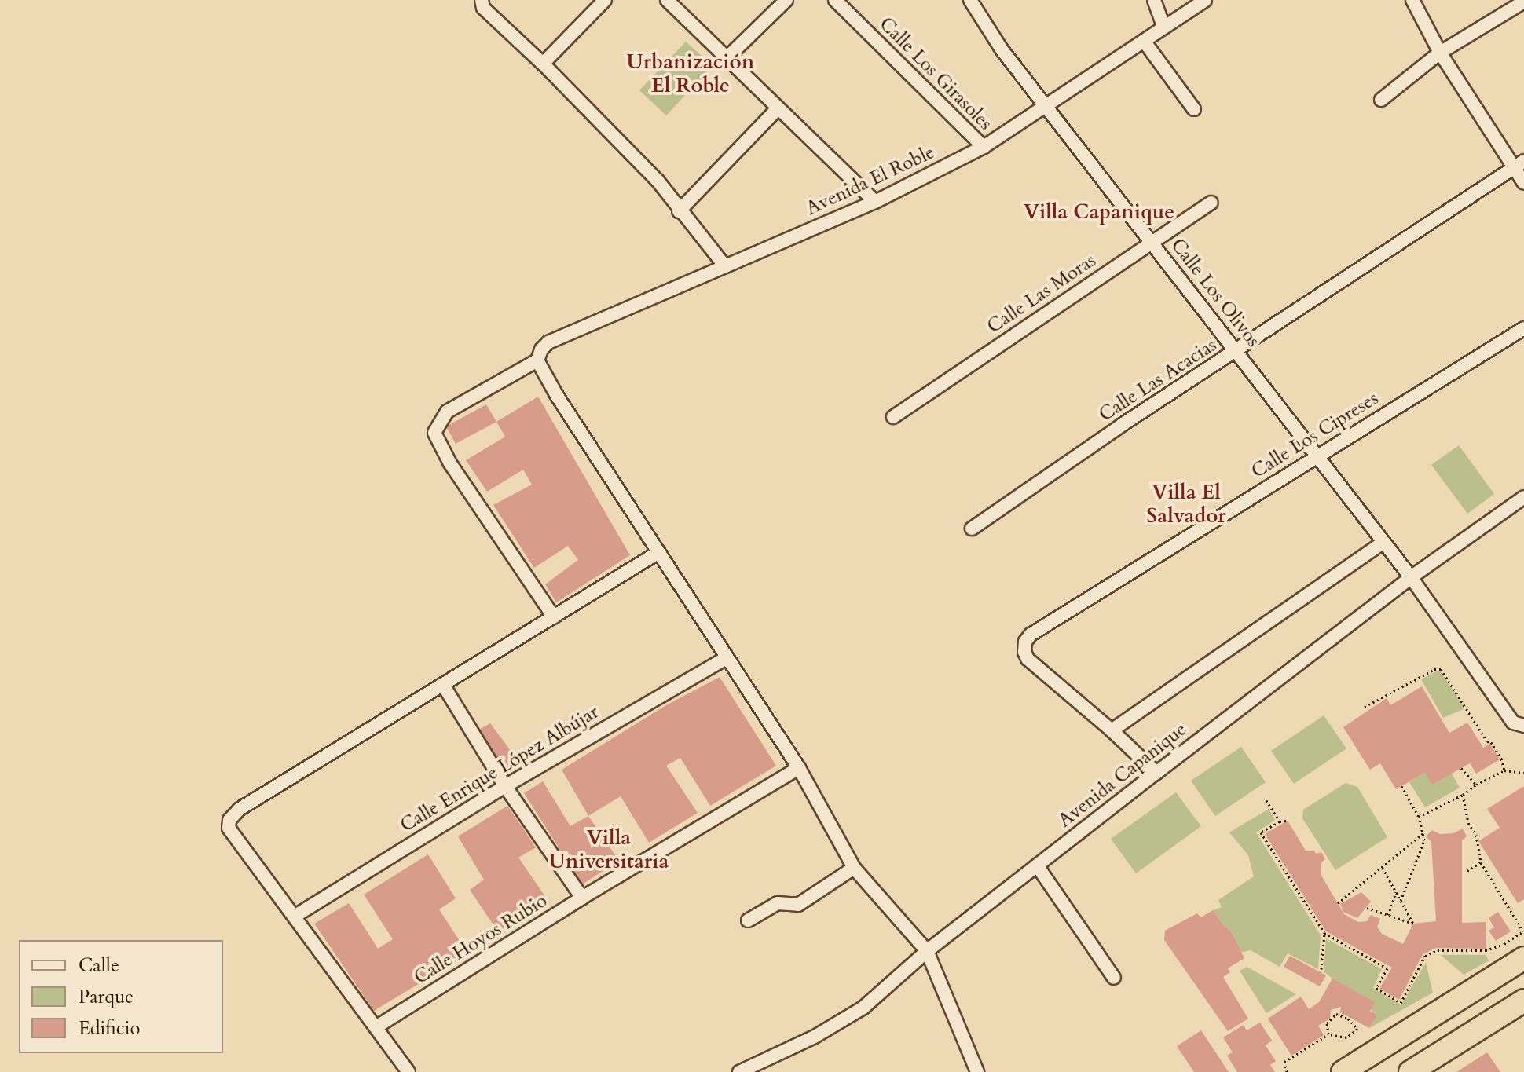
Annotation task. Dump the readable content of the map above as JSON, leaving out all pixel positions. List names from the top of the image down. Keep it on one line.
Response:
{"streets":{"street":["Calle Los Girasoles","Avenida El Roble","Calle Los Olivos","Calle Las Moras","Calle Las Acacias","Calle Los Cipreses","Calle Enrique López Albújar","Avenida Capanique","Calle Hoyos Rubio"]},"crossings":[["Calle Los Girasoles","Avenida El Roble"],["Avenida El Roble","Calle Los Olivos"],["Calle Los Olivos","Calle Las Moras"],["Calle Los Olivos","Calle Las Acacias"],["Calle Los Olivos","Calle Los Cipreses"],["Calle Los Olivos","Avenida Capanique"]],"districts":["Urbanización El Roble","Villa Capanique","Villa El Salvador","Villa Universitaria"],"legend":["Calle","Parque","Edificio"]}
